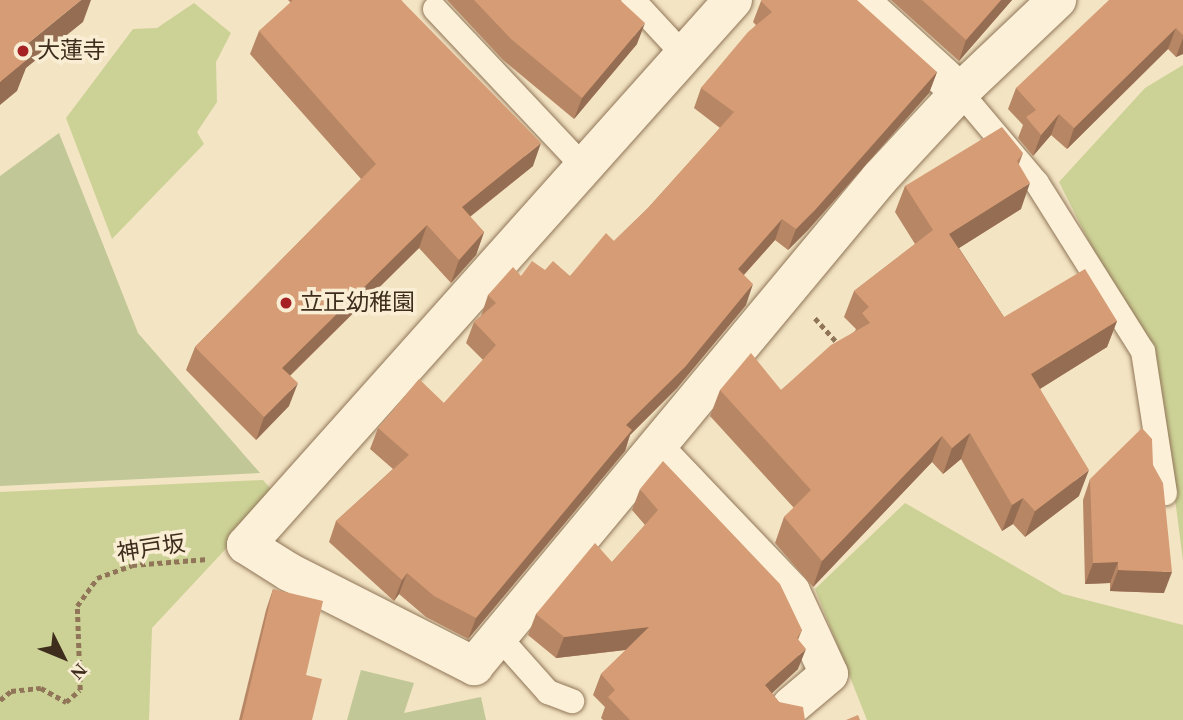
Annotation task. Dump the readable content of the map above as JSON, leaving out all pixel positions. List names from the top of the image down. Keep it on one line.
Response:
{"streets":{"path":["神戸坂"]},"places":["大蓮寺","立正幼稚園"],"north":"bottom right"}
